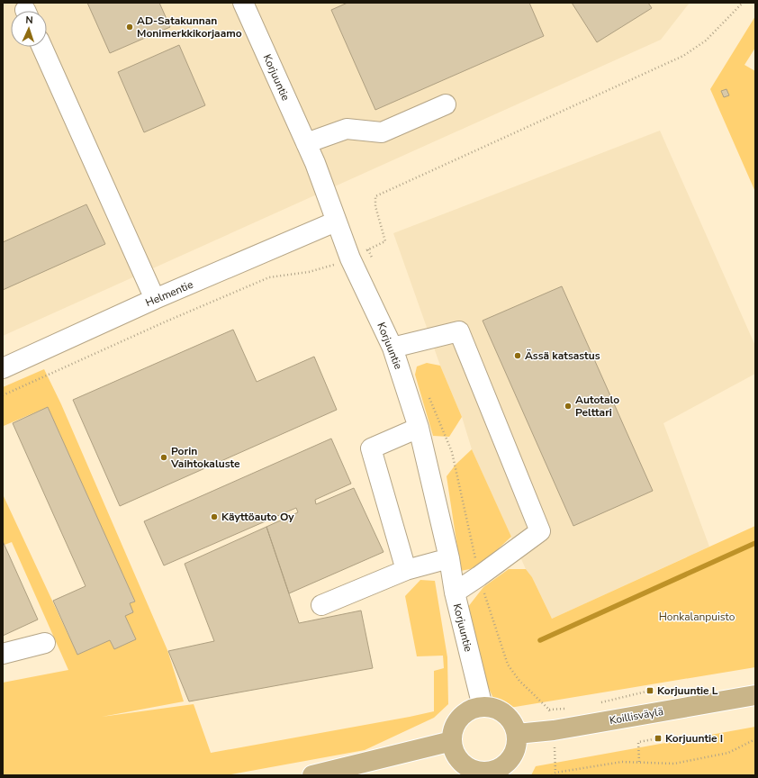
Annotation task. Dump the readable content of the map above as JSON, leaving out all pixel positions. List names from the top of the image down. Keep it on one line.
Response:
{"streets":{"main road":["Koillisväylä"],"street":["Korjuuntie","Helmentie"]},"crossings":[["Korjuuntie","Helmentie"],["Korjuuntie","Koillisväylä"]],"parks":["Honkalanpuisto"],"places":{"other":["AD-Satakunnan Monimerkkikorjaamo","Ässä katsastus","Autotalo Pelttari","Porin Vaihtokaluste","Käyttöauto Oy"],"transit":["Korjuuntie L","Korjuuntie I"]},"north":"top"}
